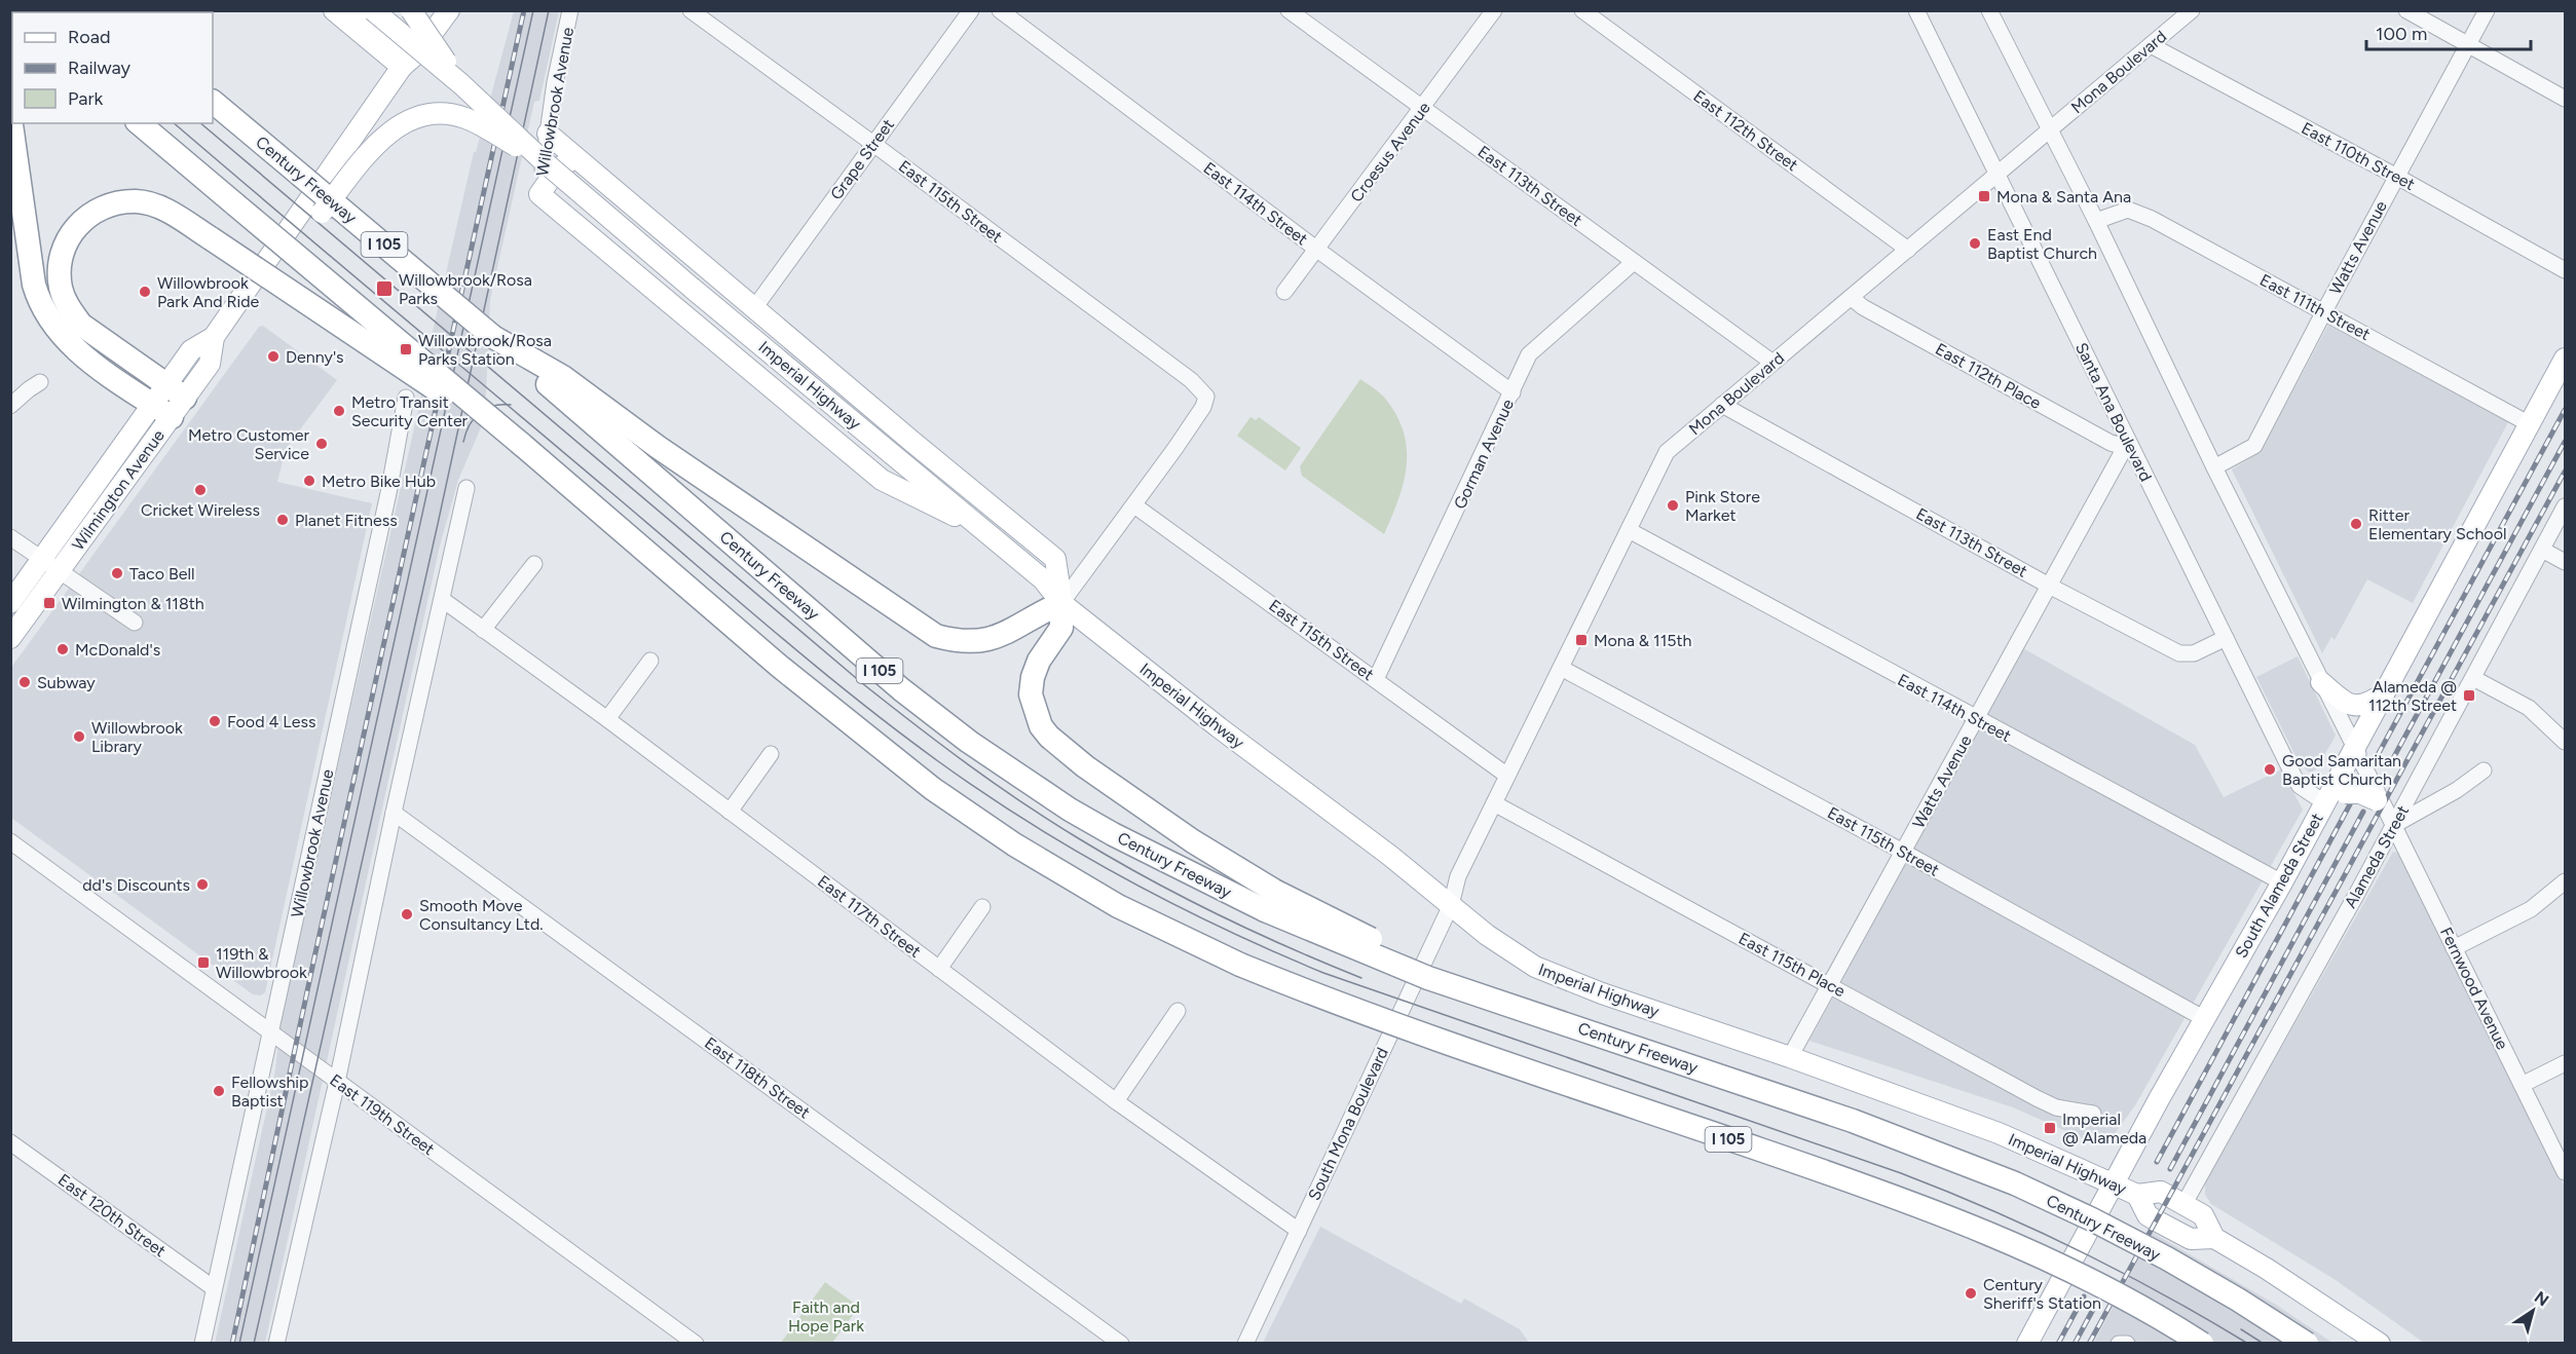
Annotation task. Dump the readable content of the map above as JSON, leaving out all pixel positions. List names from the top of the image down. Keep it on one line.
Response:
{"streets":{"highway":["Century Freeway","I 105"],"main road":["Imperial Highway","Wilmington Avenue","South Alameda Street"],"street":["Mona Boulevard","Willowbrook Avenue","East 112th Street","Croesus Avenue","East 110th Street","Grape Street","East 113th Street","East 115th Street","East 114th Street","Watts Avenue","East 111th Street","East 112th Place","Santa Ana Boulevard","Gorman Avenue","Alameda Street","East 117th Street","East 115th Place","Fernwood Avenue","East 118th Street","East 119th Street","South Mona Boulevard","East 120th Street"]},"crossings":[["Mona Boulevard","East 112th Street"],["Mona Boulevard","East 110th Street"],["Mona Boulevard","East 113th Street"],["Mona Boulevard","East 115th Street"],["Mona Boulevard","East 114th Street"],["Mona Boulevard","East 112th Place"],["Mona Boulevard","Imperial Highway"],["Mona Boulevard","Santa Ana Boulevard"],["Mona Boulevard","East 115th Place"],["Mona Boulevard","South Mona Boulevard"],["Willowbrook Avenue","East 119th Street"],["Willowbrook Avenue","East 120th Street"],["Croesus Avenue","East 113th Street"],["Croesus Avenue","East 114th Street"],["East 110th Street","Watts Avenue"],["Grape Street","East 115th Street"],["East 113th Street","Watts Avenue"],["East 113th Street","Santa Ana Boulevard"],["East 113th Street","Gorman Avenue"],["East 115th Street","Watts Avenue"],["East 115th Street","Gorman Avenue"],["East 115th Street","South Alameda Street"],["East 114th Street","Watts Avenue"],["East 114th Street","Gorman Avenue"],["East 114th Street","South Alameda Street"],["Watts Avenue","East 111th Street"],["Watts Avenue","East 112th Place"],["Watts Avenue","Imperial Highway"],["Watts Avenue","Santa Ana Boulevard"],["Watts Avenue","East 115th Place"],["East 111th Street","South Alameda Street"],["East 112th Place","Santa Ana Boulevard"],["Imperial Highway","Alameda Street"],["Imperial Highway","South Alameda Street"],["Imperial Highway","South Mona Boulevard"],["Santa Ana Boulevard","South Alameda Street"],["Alameda Street","Fernwood Avenue"],["East 117th Street","South Mona Boulevard"]],"parks":["Faith and Hope Park"],"places":{"transit":["Mona & Santa Ana","Willowbrook/Rosa Parks","Willowbrook/Rosa Parks Station","Wilmington & 118th","Mona & 115th","Alameda @ 112th Street","119th & Willowbrook","Imperial @ Alameda"],"other":["East End Baptist Church","Willowbrook Park And Ride","Denny's","Metro Transit Security Center","Metro Customer Service","Metro Bike Hub","Cricket Wireless","Pink Store Market","Planet Fitness","Ritter Elementary School","Taco Bell","McDonald's","Subway","Food 4 Less","Willowbrook Library","Good Samaritan Baptist Church","dd's Discounts","Smooth Move Consultancy Ltd.","Fellowship Baptist","Century Sheriff's Station"]},"legend":["Road","Railway","Park"],"scale_bar":"100 m","north":"top right"}
